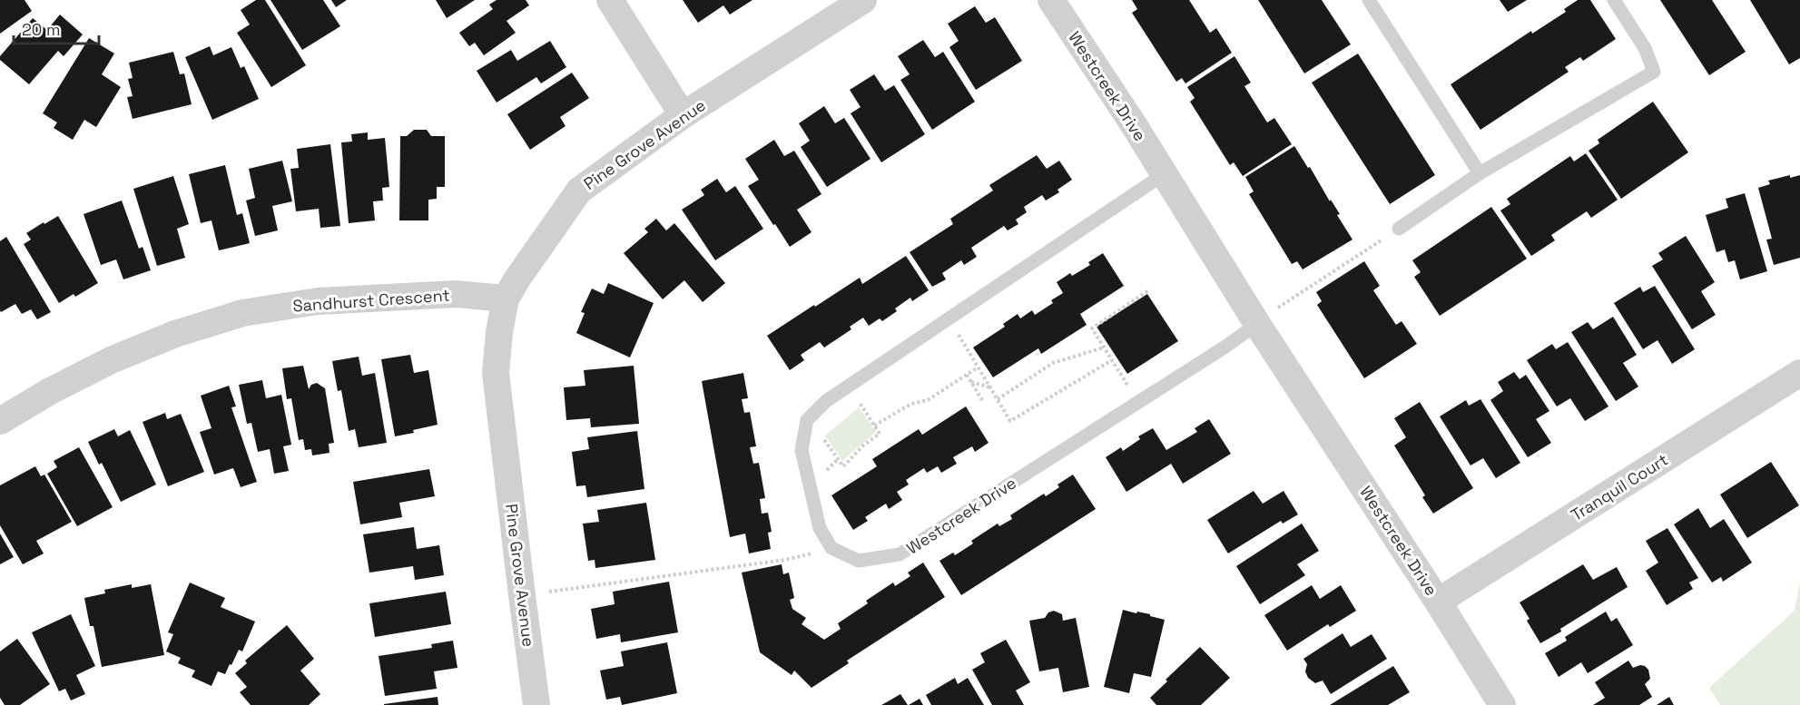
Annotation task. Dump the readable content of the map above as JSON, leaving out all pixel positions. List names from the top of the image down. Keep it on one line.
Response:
{"streets":{"street":["Westcreek Drive","Pine Grove Avenue","Sandhurst Crescent","Tranquil Court"]},"crossings":[["Westcreek Drive","Tranquil Court"],["Pine Grove Avenue","Sandhurst Crescent"]],"scale_bar":"20 m"}
